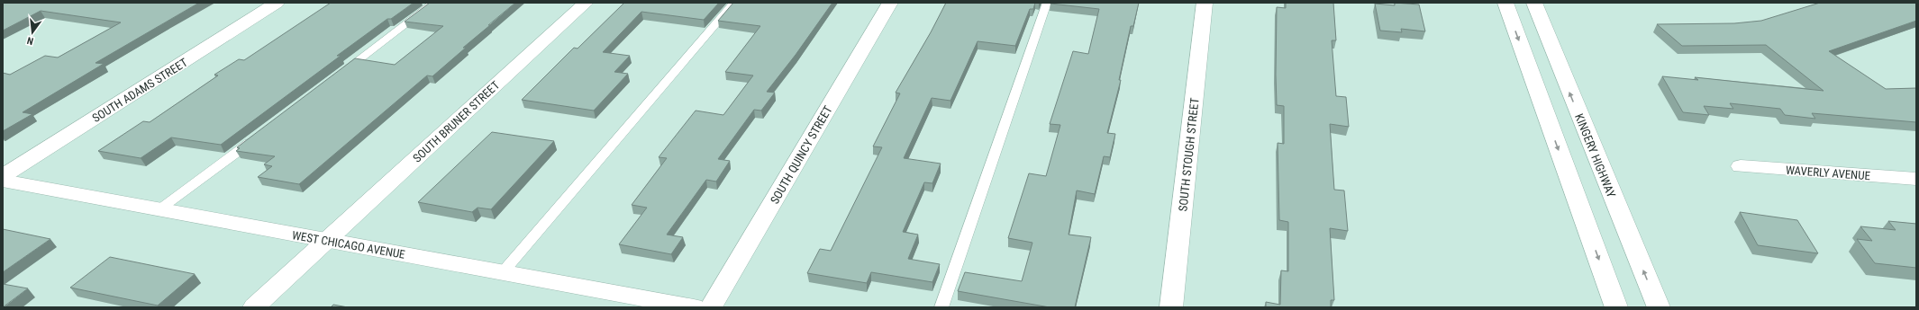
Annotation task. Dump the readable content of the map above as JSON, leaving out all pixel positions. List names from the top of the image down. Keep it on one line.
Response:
{"streets":{"main road":["SOUTH ADAMS STREET","SOUTH BRUNER STREET","SOUTH QUINCY STREET","SOUTH STOUGH STREET","KINGERY HIGHWAY","WAVERLY AVENUE","WEST CHICAGO AVENUE"]},"crossings":[["SOUTH BRUNER STREET","WEST CHICAGO AVENUE"]],"north":"bottom"}
